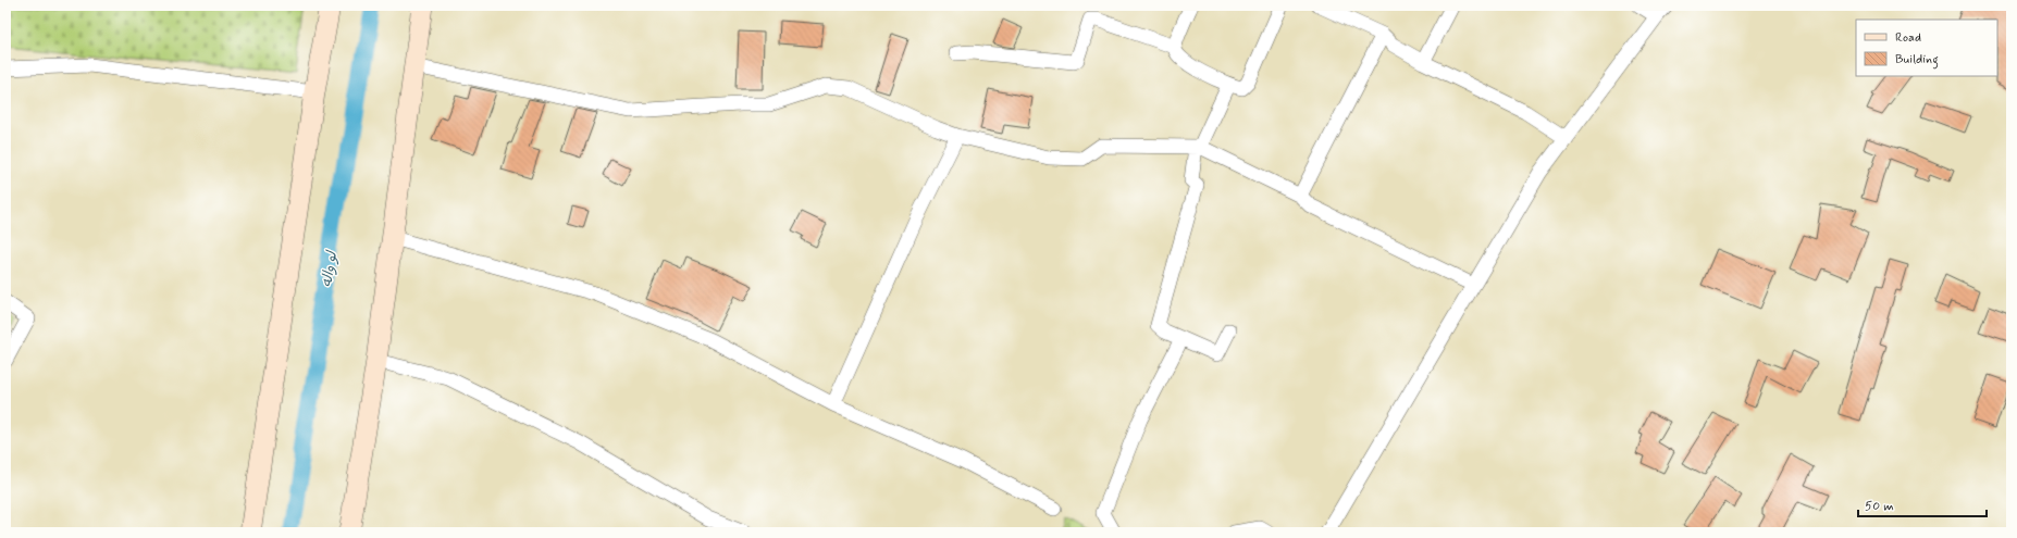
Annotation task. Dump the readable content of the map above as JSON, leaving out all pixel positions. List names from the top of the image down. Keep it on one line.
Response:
{"water":["لو واله"],"legend":["Road","Building"],"scale_bar":"50 m"}
